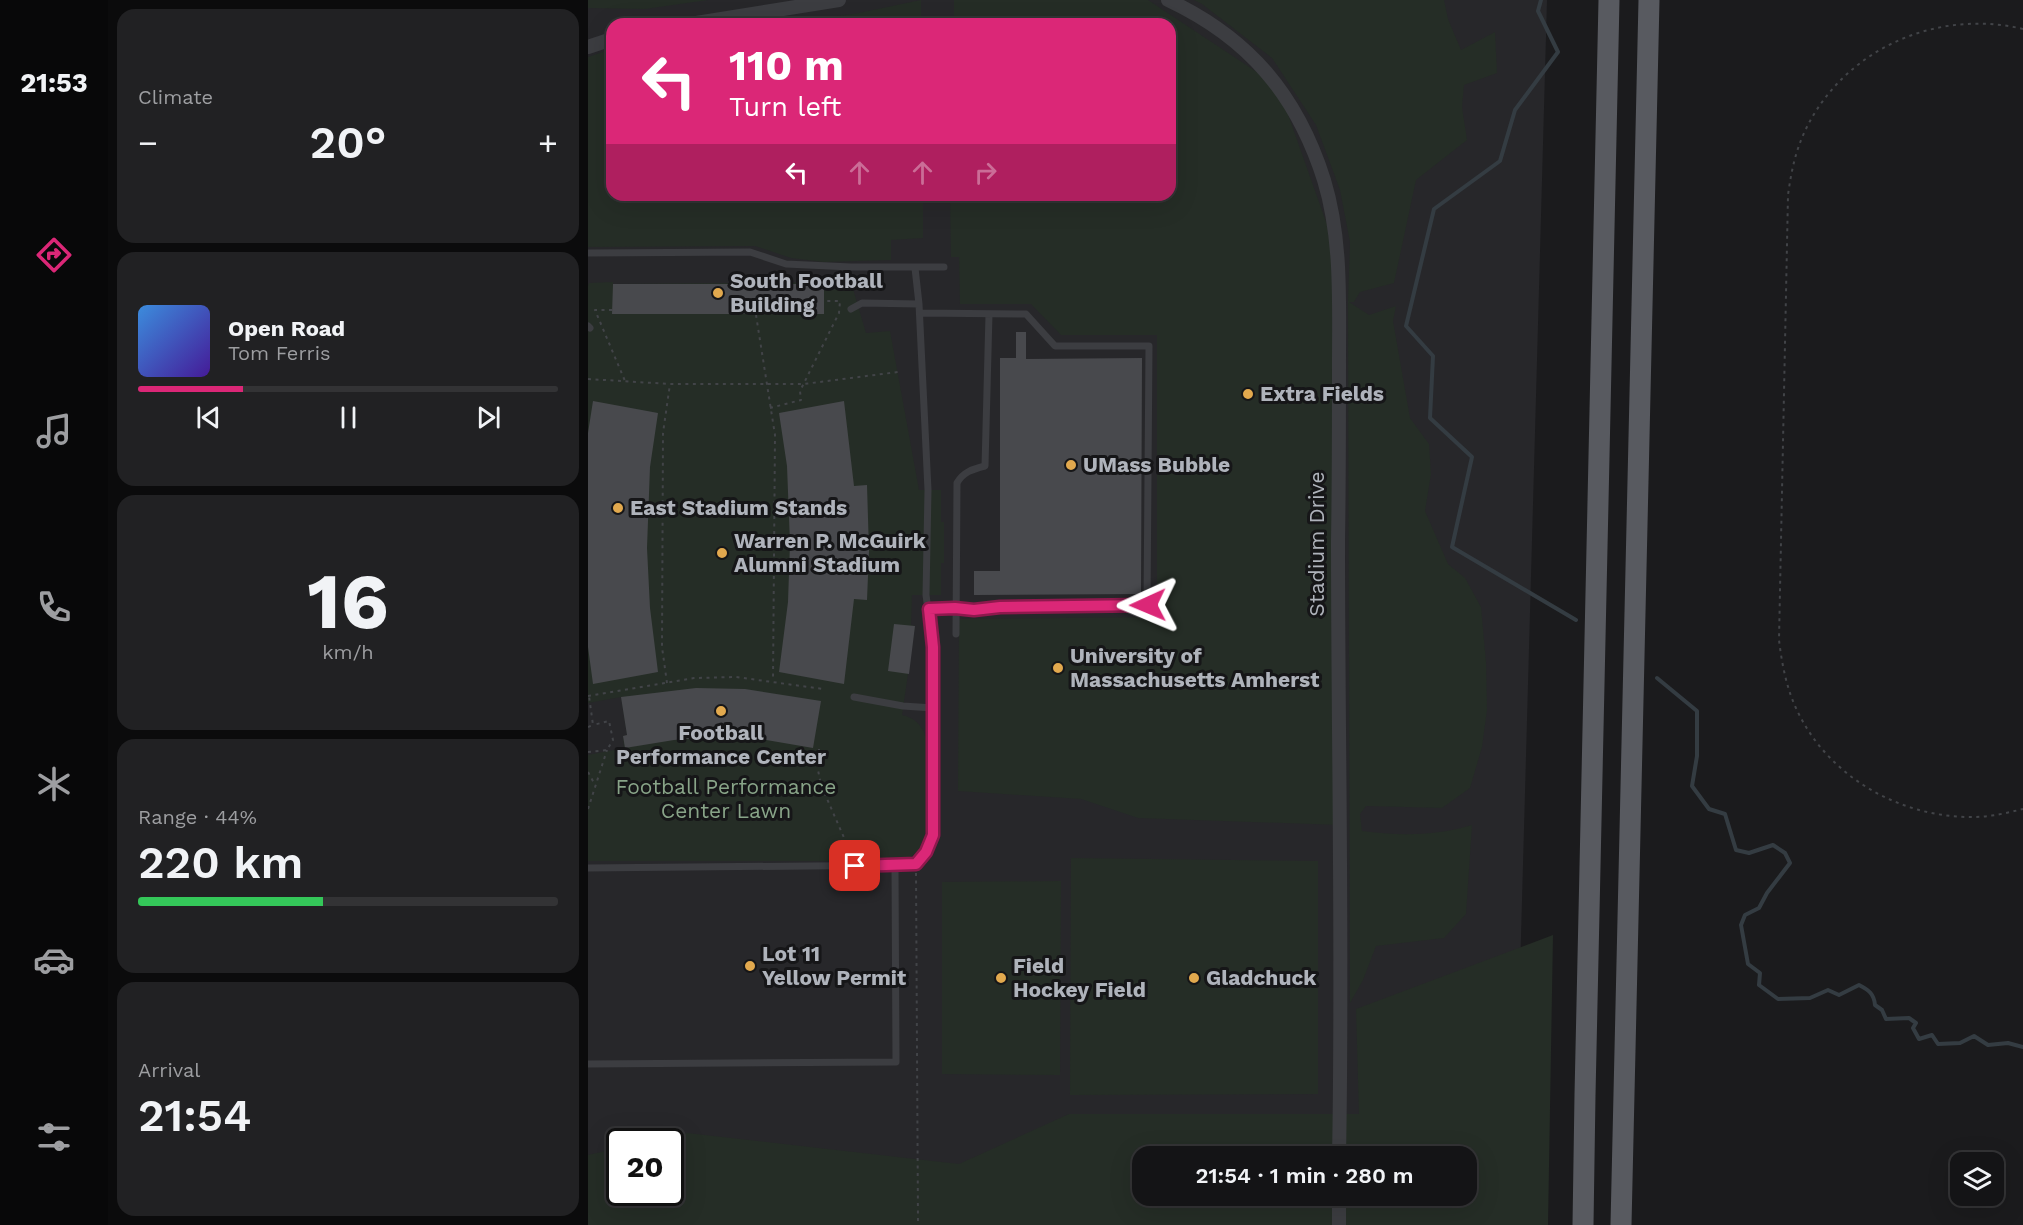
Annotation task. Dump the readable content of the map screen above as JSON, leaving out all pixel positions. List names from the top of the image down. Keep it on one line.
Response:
{"streets":{"street":["Stadium Drive"]},"parks":["Football Performance Center Lawn"],"places":["South Football Building","Extra Fields","UMass Bubble","East Stadium Stands","Warren P. McGuirk Alumni Stadium","University of Massachusetts Amherst","Football Performance Center","Lot 11 Yellow Permit","Field Hockey Field","Gladchuck"],"page":{"tabs":"21:53","tile":["Climate",["16","km/h"],["Range · 44%","220 km"],["Arrival","21:54"]],"turn":["110 m","Turn left"],"heat":["−","20°","+"],"song":["Open Road","Tom Ferris"],"limit":"20","trip":"21:54 · 1 min · 280 m"}}
